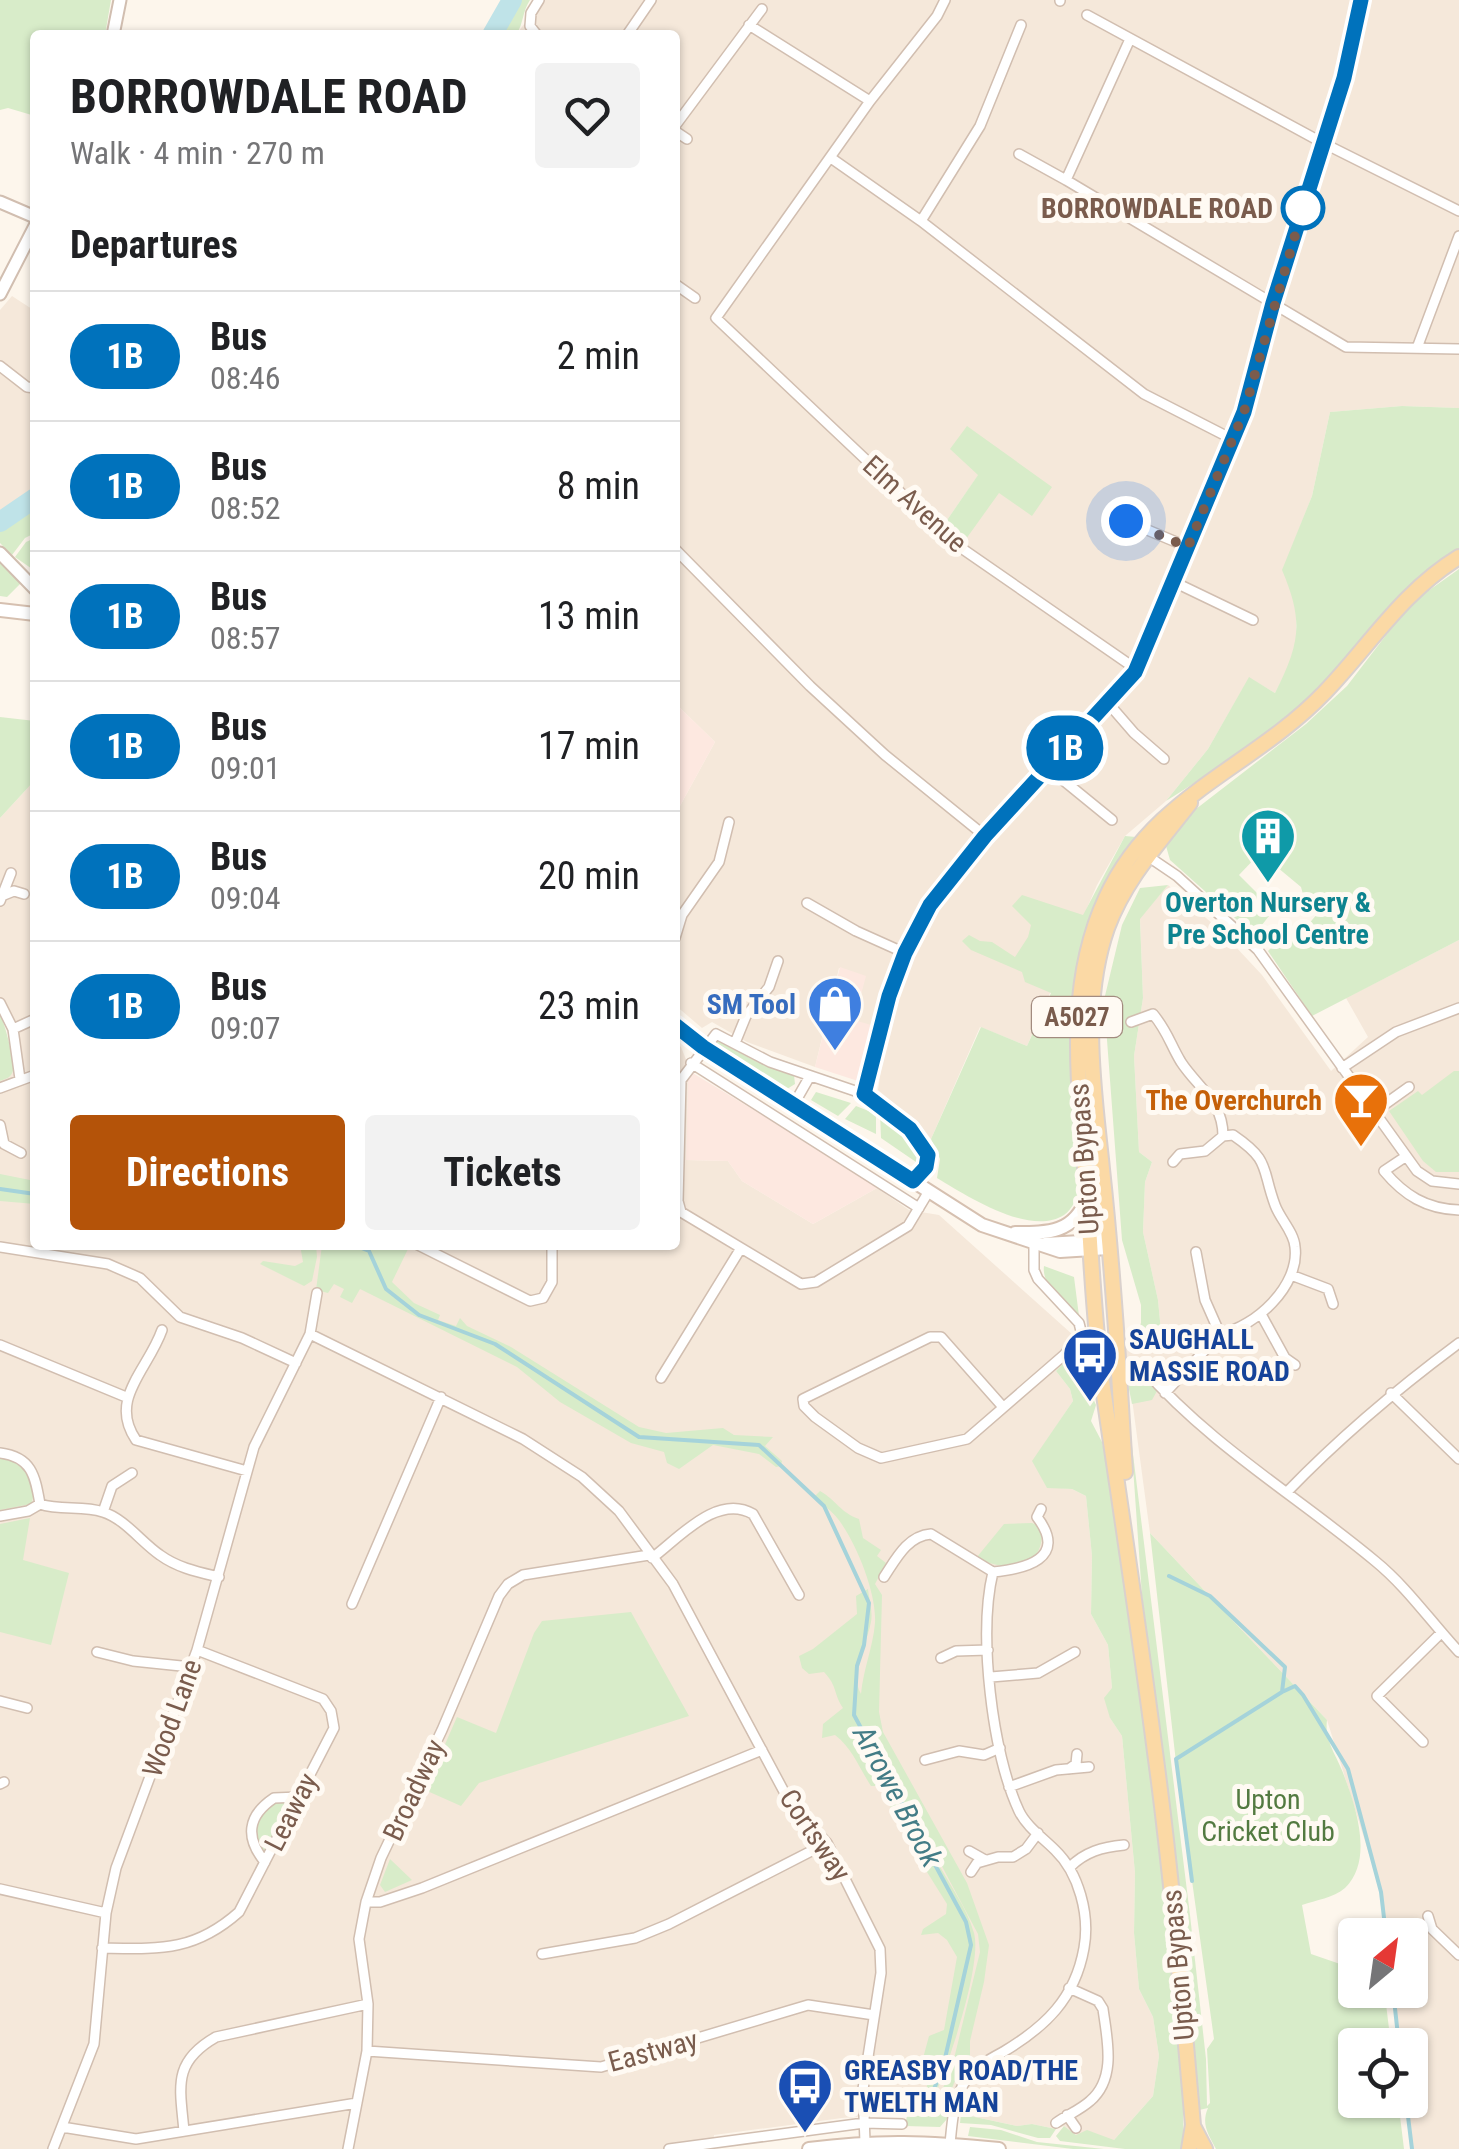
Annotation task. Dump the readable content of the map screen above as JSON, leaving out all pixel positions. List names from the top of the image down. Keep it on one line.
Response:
{"streets":{"main road":["A5027","Upton Bypass"],"street":["Elm Avenue","Wood Lane","Broadway","Leaway","Cortsway","Eastway"]},"crossings":[["Wood Lane","Leaway"],["Wood Lane","Cortsway"],["Broadway","Cortsway"],["Broadway","Eastway"],["Cortsway","Eastway"]],"water":["Arrowe Brook"],"parks":["Upton Cricket Club"],"places":{"other":["BORROWDALE ROAD"],"building":["Overton Nursery & Pre School Centre"],"shop":["SM Tool"],"bar":["The Overchurch"],"bus stop":["SAUGHALL MASSIE ROAD","GREASBY ROAD/THE TWELTH MAN"]},"lines":["bus line 1B"],"north":"top right","page":{"on_map":"1B","heading":[["BORROWDALE ROAD","Walk · 4 min · 270 m"],"Departures"],"list":[{"mark":"1B","name":"Bus","note":"08:46","value":"2 min"},{"mark":"1B","name":"Bus","note":"08:52","value":"8 min"},{"mark":"1B","name":"Bus","note":"08:57","value":"13 min"},{"mark":"1B","name":"Bus","note":"09:01","value":"17 min"},{"mark":"1B","name":"Bus","note":"09:04","value":"20 min"},{"mark":"1B","name":"Bus","note":"09:07","value":"23 min"}],"buttons":["Directions","Tickets"]}}
